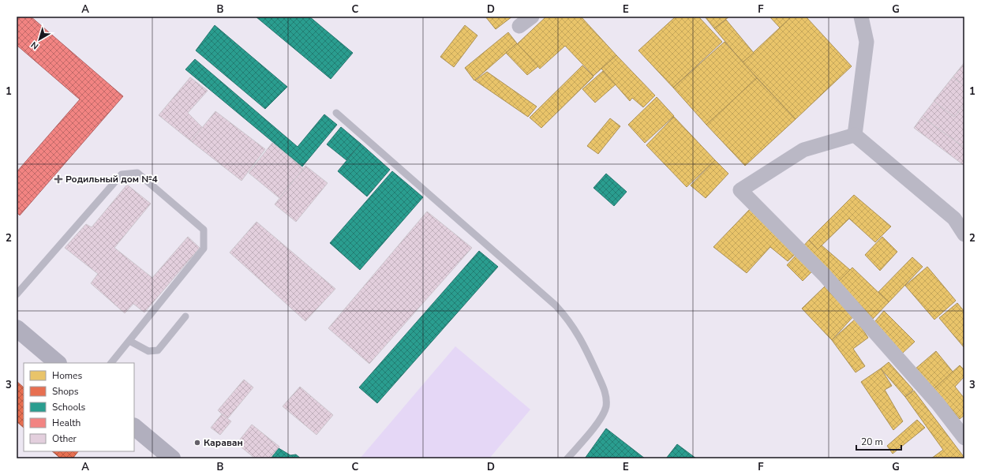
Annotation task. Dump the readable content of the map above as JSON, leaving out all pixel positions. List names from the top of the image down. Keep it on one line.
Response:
{"places":{"health":["Родильный дом №4"],"other":["Караван"]},"legend":["Homes","Shops","Schools","Health","Other"],"scale_bar":"20 m","north":"bottom left","grid":{"columns":["A","B","C","D","E","F","G"],"rows":["1","2","3"]}}
